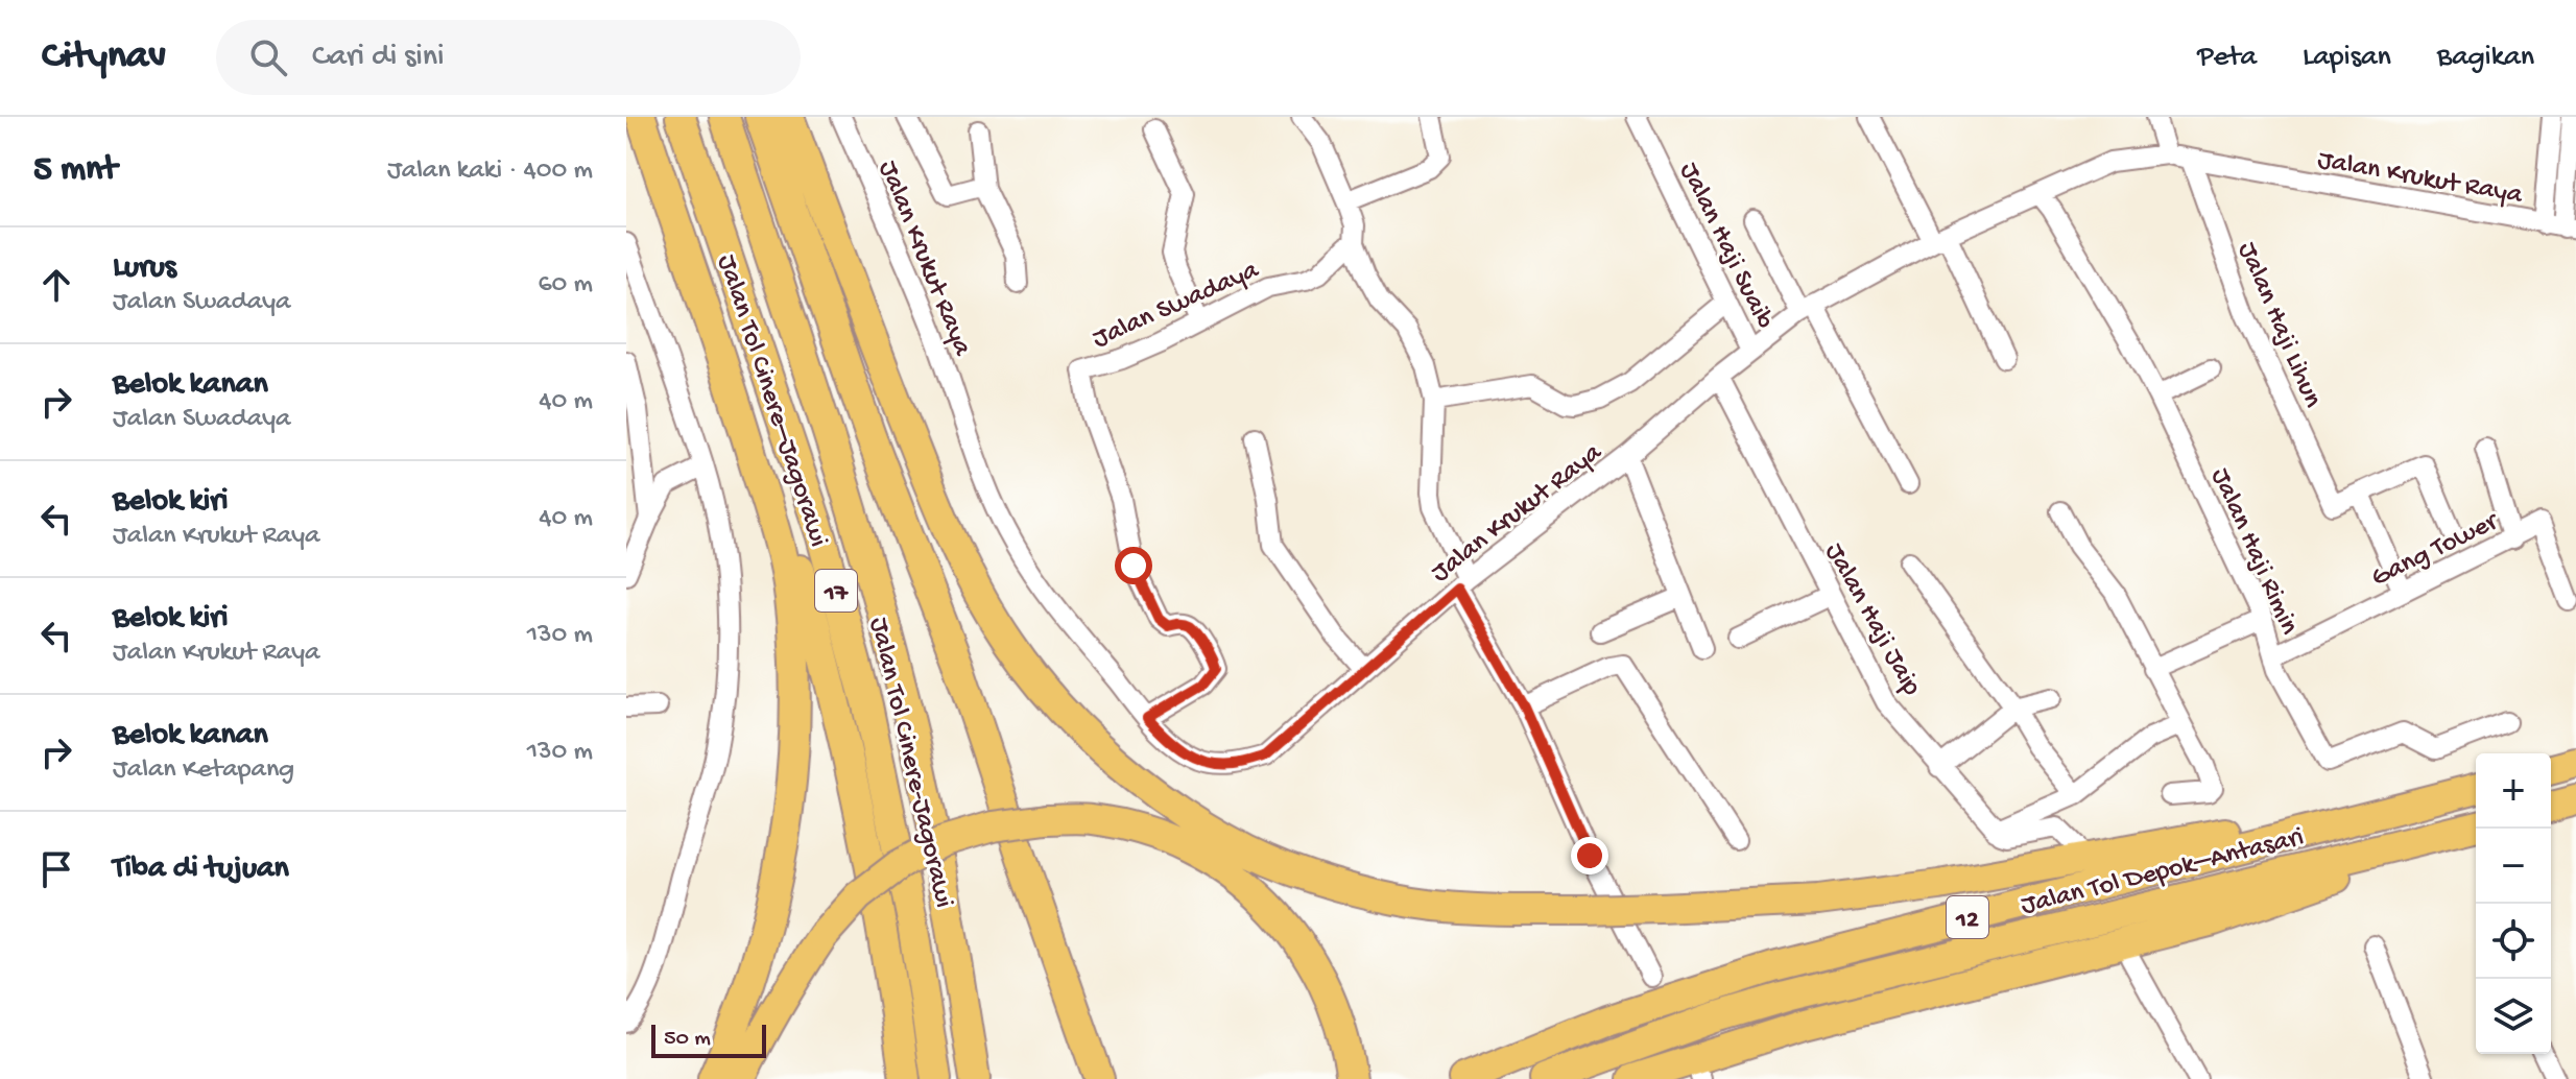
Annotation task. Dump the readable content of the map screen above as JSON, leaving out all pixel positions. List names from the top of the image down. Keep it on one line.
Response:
{"streets":{"highway":["Jalan Tol Cinere–Jagorawi","17","Jalan Tol Cinere-Jagorawi","Jalan Tol Depok–Antasari","12"],"street":["Jalan Krukut Raya","Jalan Haji Suaib","Jalan Swadaya","Jalan Haji Lihun","Gang Tower","Jalan Haji Rimin","Jalan Haji Jaip"]},"crossings":[["Jalan Krukut Raya","Jalan Haji Suaib"],["Jalan Krukut Raya","Jalan Swadaya"],["Jalan Krukut Raya","Jalan Haji Lihun"],["Jalan Krukut Raya","Jalan Haji Rimin"],["Jalan Krukut Raya","Jalan Haji Jaip"],["Gang Tower","Jalan Haji Rimin"]],"scale_bar":"50 m","page":{"header":"Citynav","search":"Cari di sini","nav":["Peta","Lapisan","Bagikan"],"heading":["5 mnt","Jalan kaki · 400 m"],"list":[["Lurus","Jalan Swadaya","60 m"],["Belok kanan","Jalan Swadaya","40 m"],["Belok kiri","Jalan Krukut Raya","40 m"],["Belok kiri","Jalan Krukut Raya","130 m"],["Belok kanan","Jalan Ketapang","130 m"],"Tiba di tujuan"],"map_buttons":["+","−"],"scale":"50 m"}}
